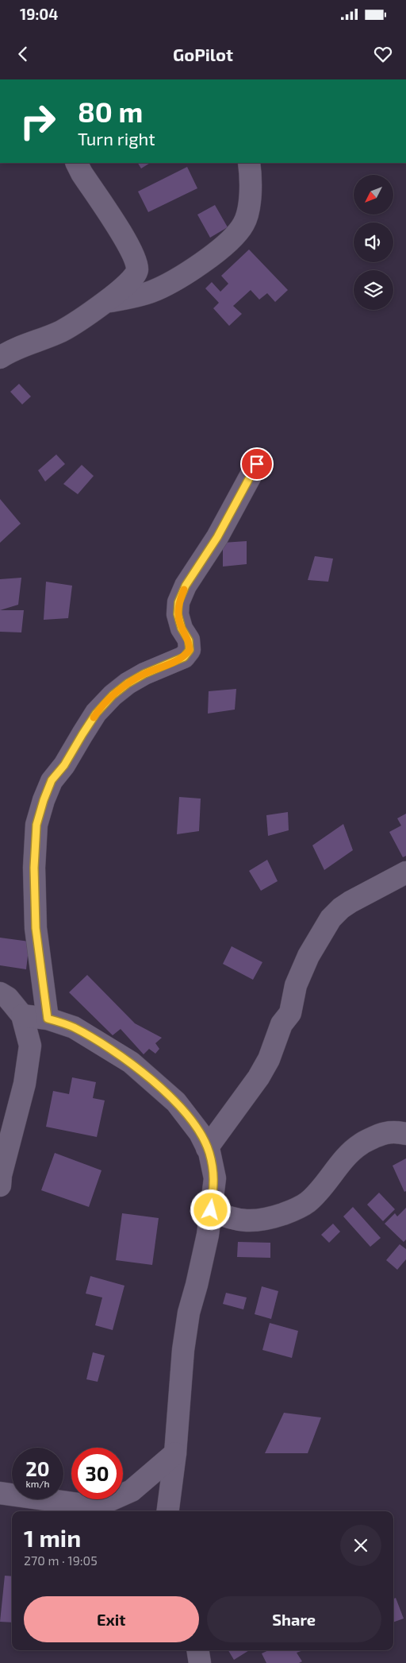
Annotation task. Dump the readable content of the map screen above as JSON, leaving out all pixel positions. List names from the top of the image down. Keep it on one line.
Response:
{"north":"bottom left","page":{"status":"19:04","header":"GoPilot","turn":["80 m","Turn right"],"speed":"20 km/h","limit":"30","heading":["1 min","270 m · 19:05"],"buttons":["Exit","Share"]}}
